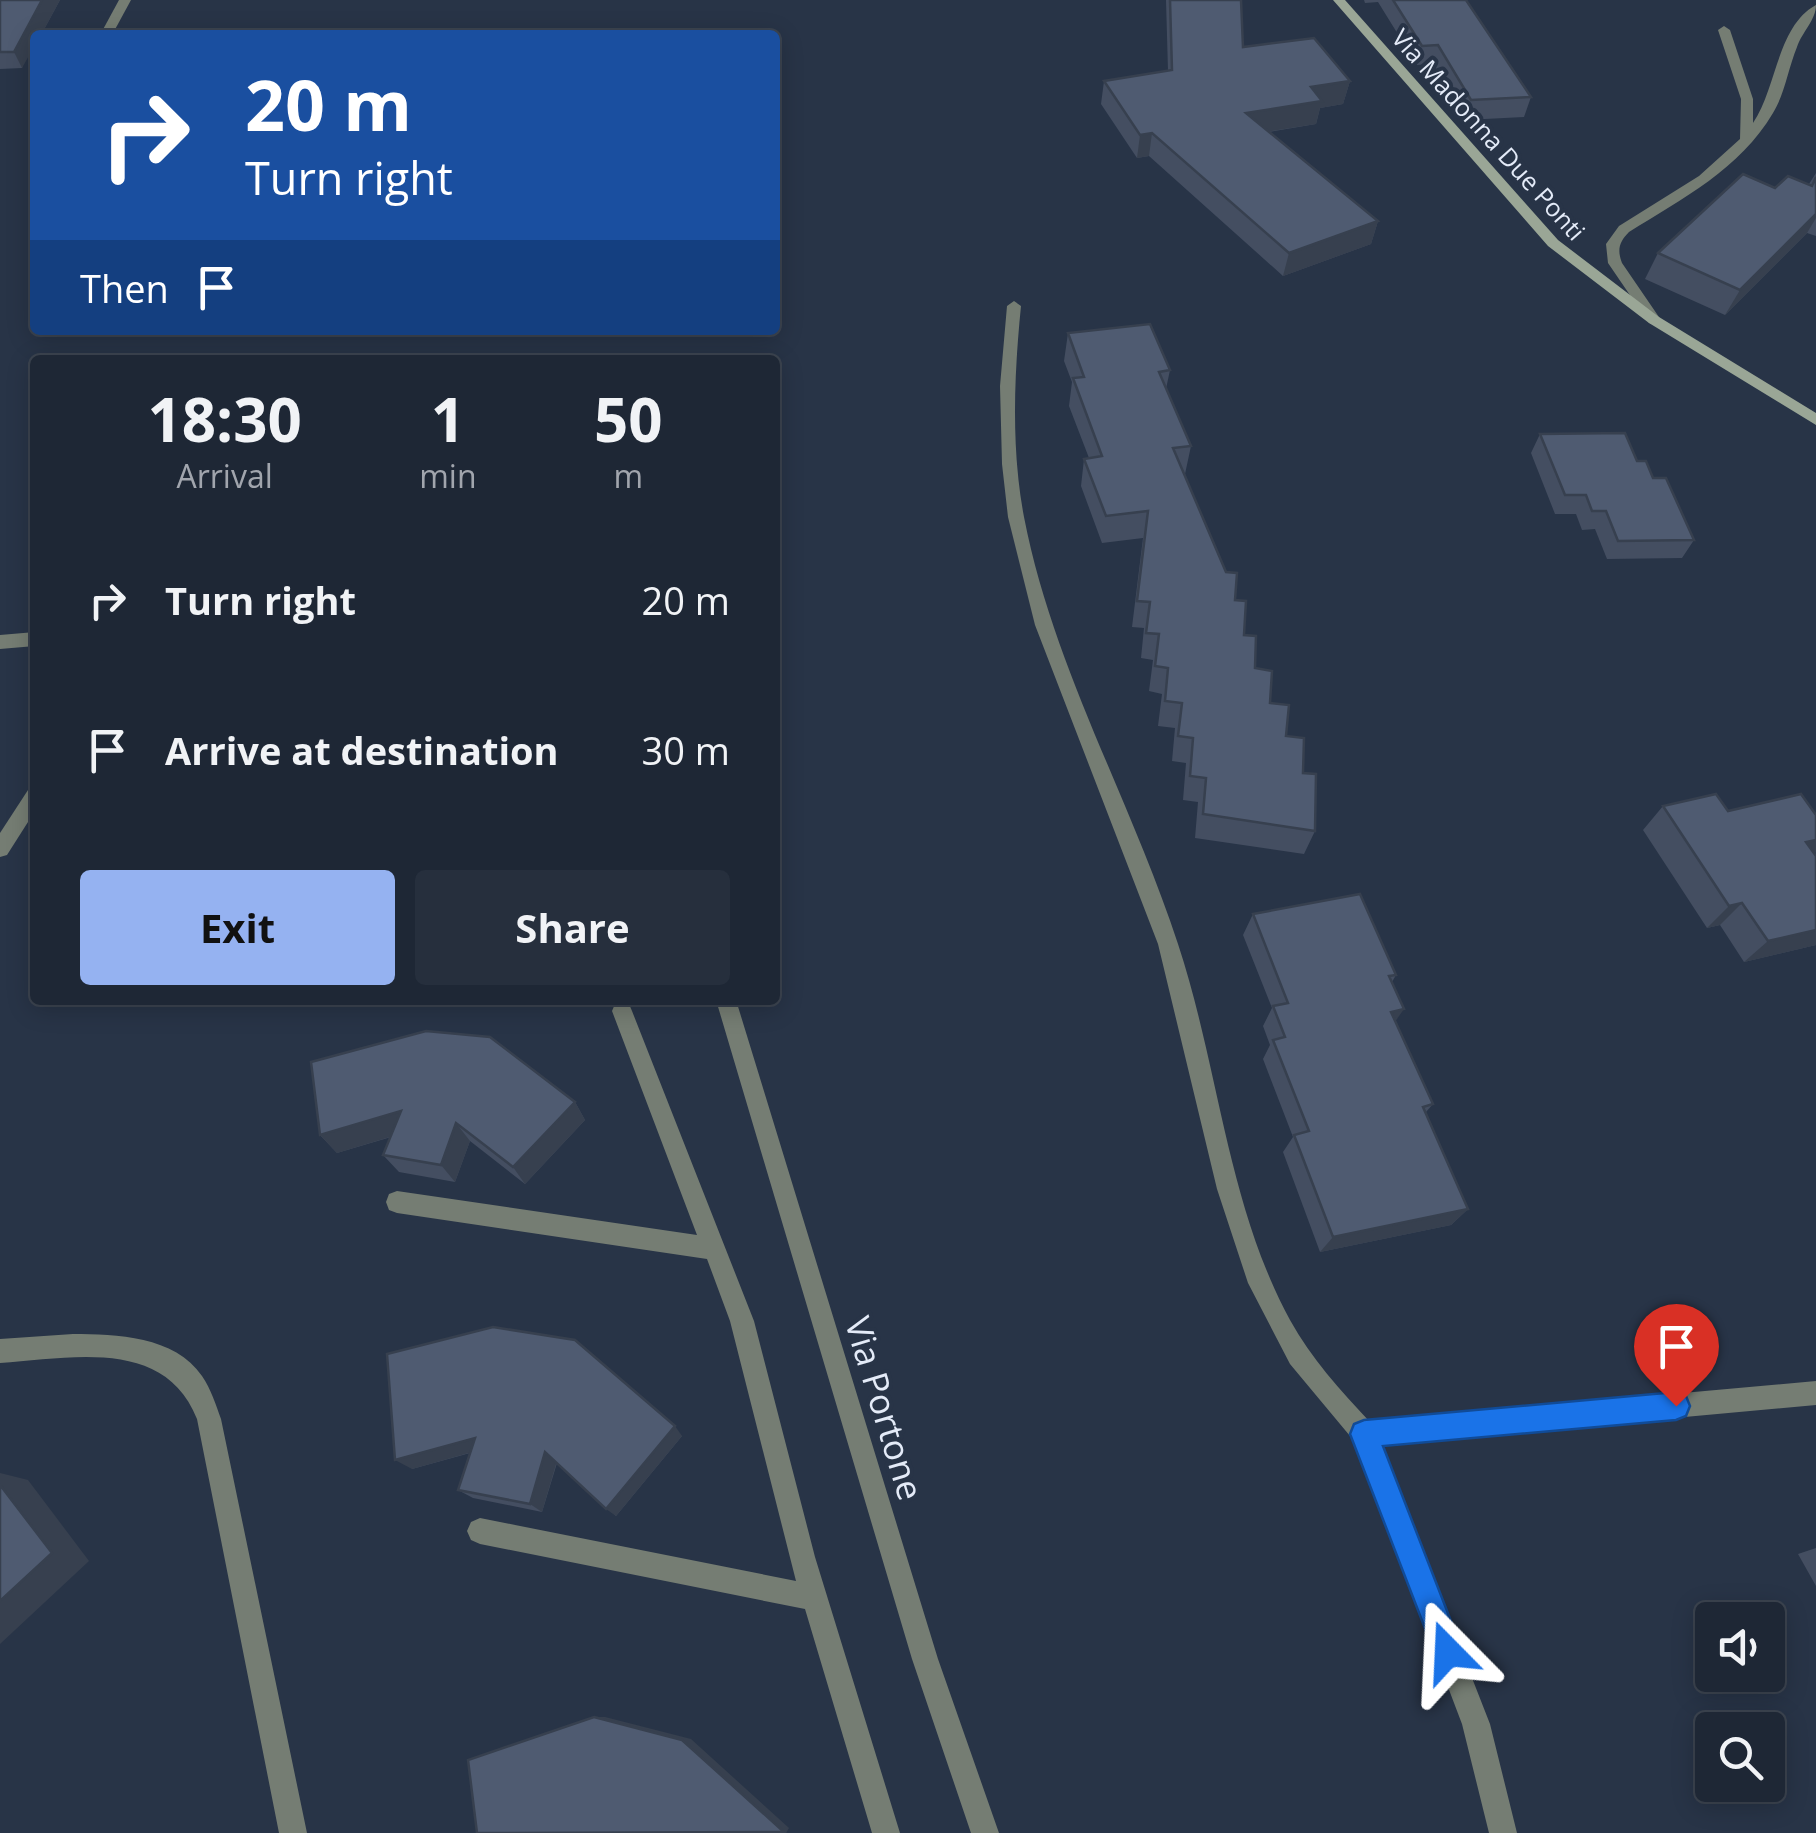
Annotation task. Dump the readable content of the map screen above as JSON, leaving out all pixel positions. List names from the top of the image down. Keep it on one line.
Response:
{"streets":{"main road":["Via Madonna Due Ponti"],"street":["Via Portone"]},"page":{"turn":["20 m","Turn right"],"then":"Then","eta":["18:30","Arrival","1","min","50","m"],"list":[{"name":"Turn right","value":"20 m"},{"name":"Arrive at destination","value":"30 m"}],"buttons":["Exit","Share"]}}
